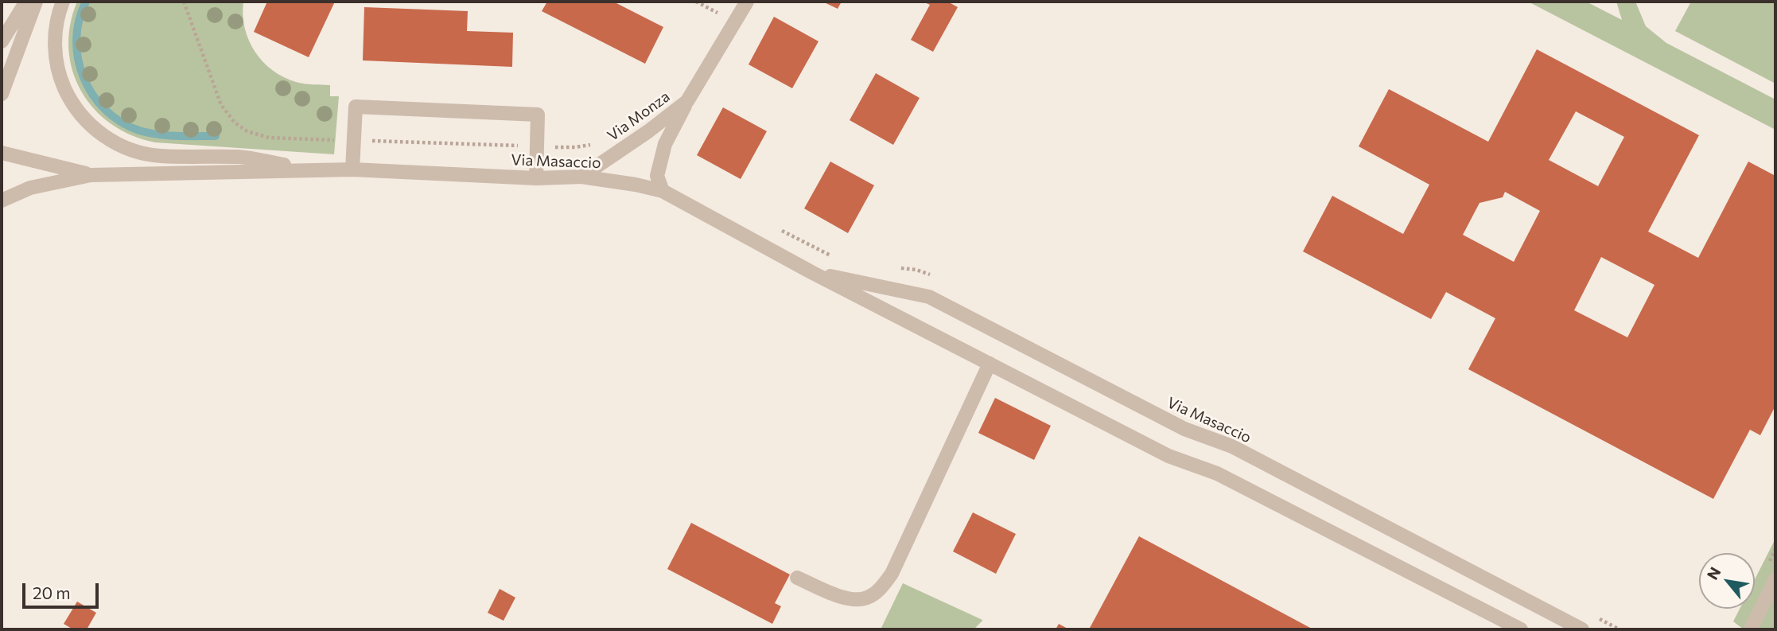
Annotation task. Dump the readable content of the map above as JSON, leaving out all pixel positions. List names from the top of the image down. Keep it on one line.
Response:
{"streets":{"street":["Via Monza","Via Masaccio"]},"crossings":[["Via Monza","Via Masaccio"]],"scale_bar":"20 m","north":"top left"}
